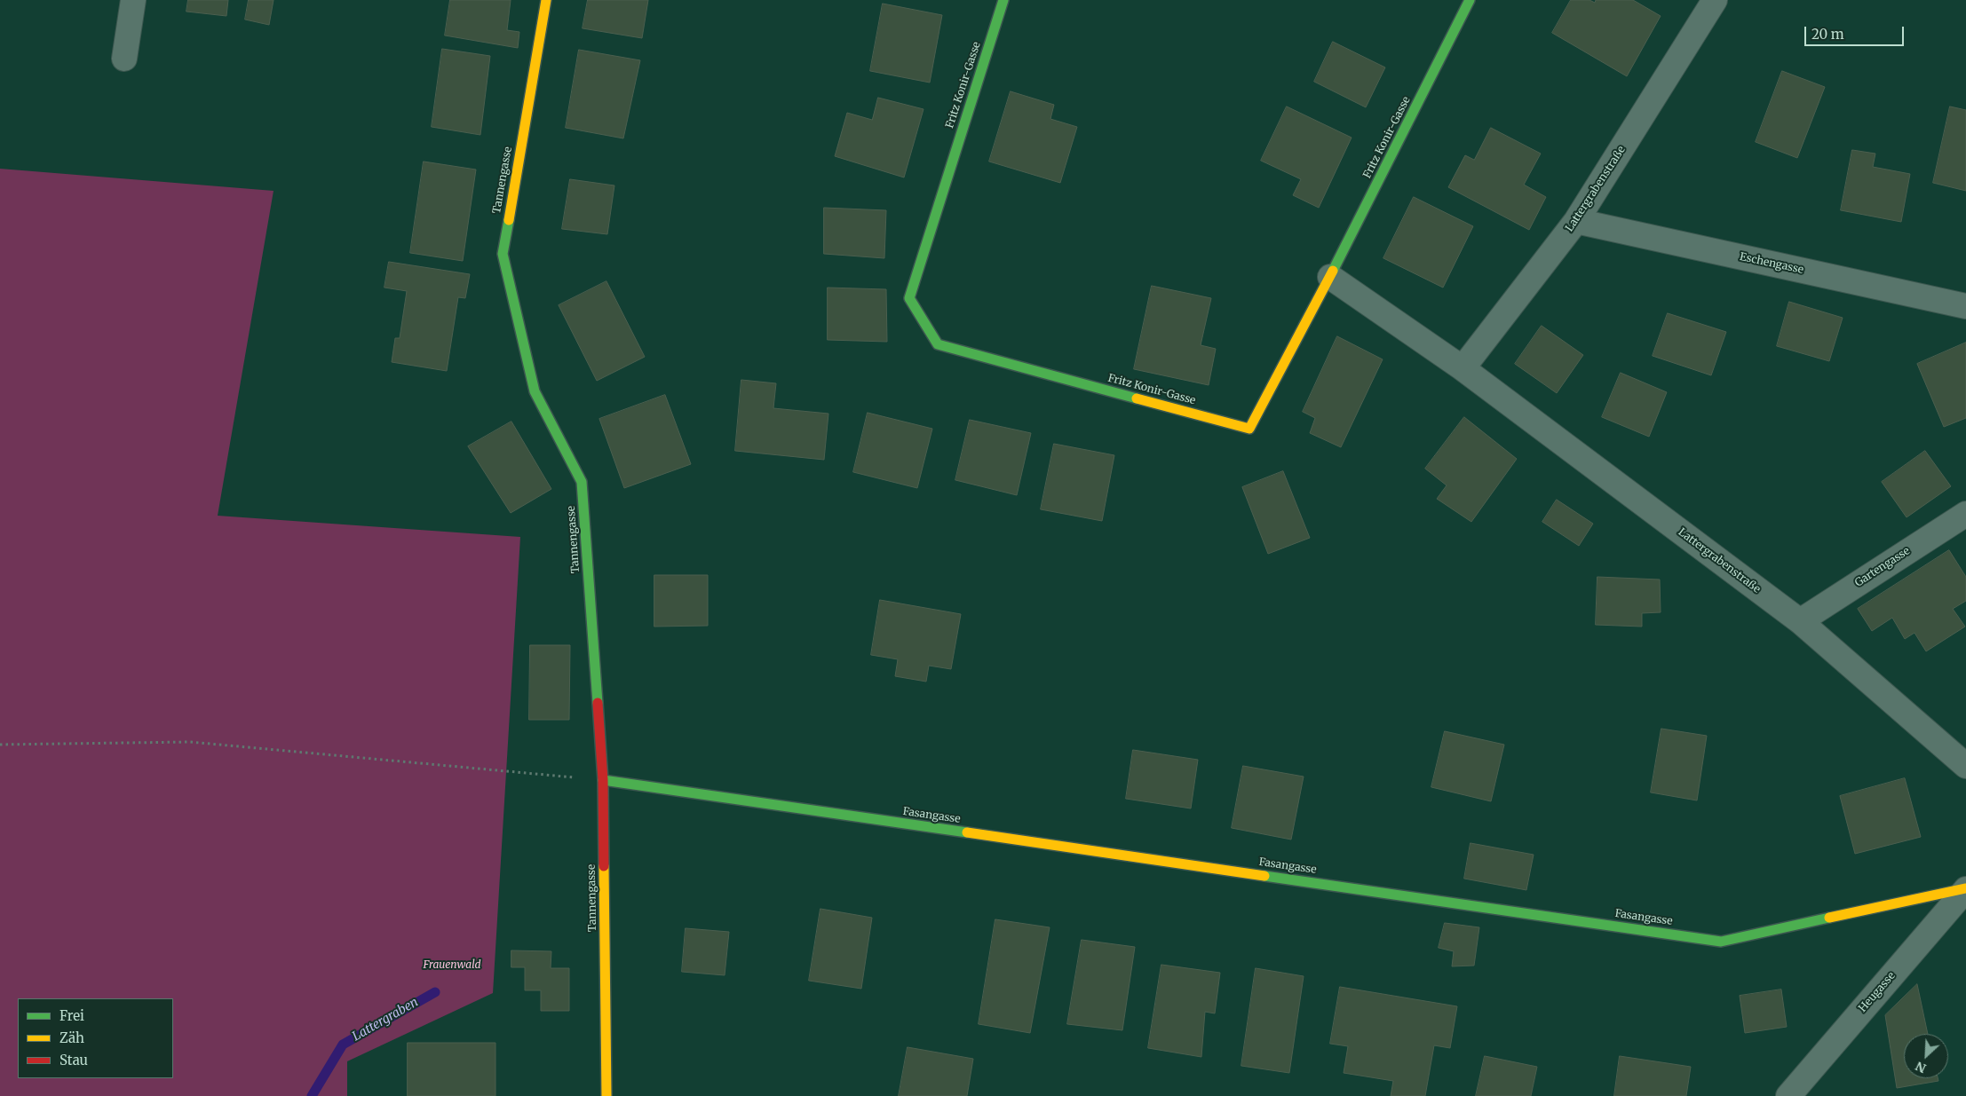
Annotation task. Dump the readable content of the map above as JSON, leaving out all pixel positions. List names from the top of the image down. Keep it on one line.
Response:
{"streets":{"street":["Fritz Konir-Gasse","Tannengasse","Lattergrabenstraße","Eschengasse","Gartengasse","Fasangasse","Heugasse"]},"crossings":[["Fritz Konir-Gasse","Lattergrabenstraße"],["Tannengasse","Fasangasse"],["Lattergrabenstraße","Eschengasse"],["Lattergrabenstraße","Gartengasse"],["Fasangasse","Heugasse"]],"water":["Lattergraben"],"parks":["Frauenwald"],"legend":["Frei","Zäh","Stau"],"scale_bar":"20 m","north":"bottom left"}
